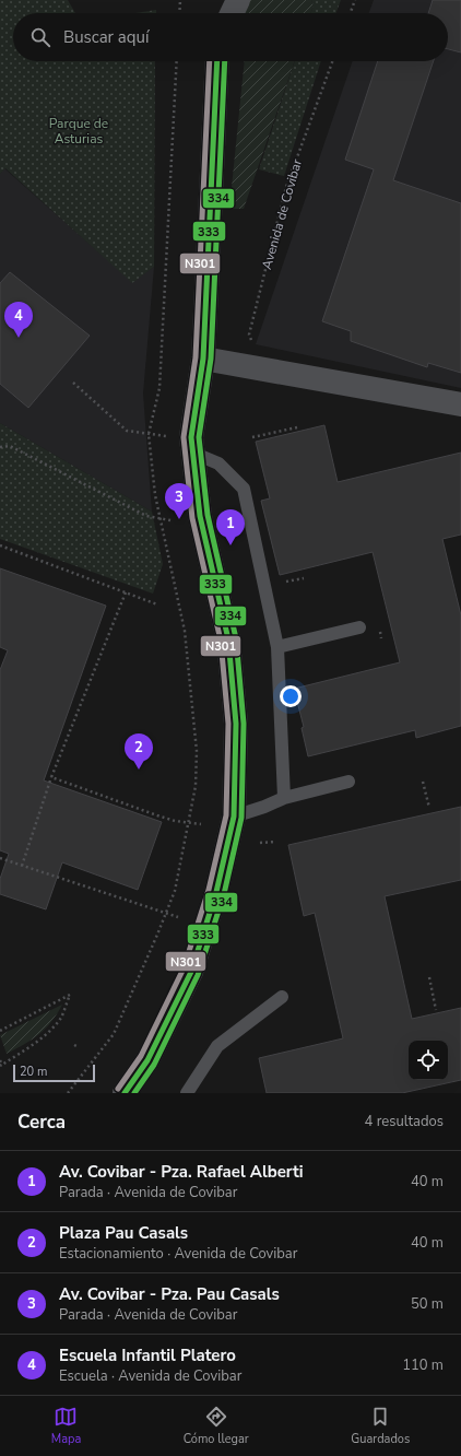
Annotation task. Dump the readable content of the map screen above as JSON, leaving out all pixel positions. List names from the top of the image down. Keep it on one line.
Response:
{"streets":{"path":["Avenida de Covibar"]},"parks":["Parque de Asturias"],"lines":["transit line 333","transit line 334","transit line N301"],"scale_bar":"20 m","page":{"search":"Buscar aquí","pins":["4","3","1","2"],"scale":"20 m","heading":["Cerca","4 resultados"],"list":[{"mark":"1","name":"Av. Covibar - Pza. Rafael Alberti","note":"Parada · Avenida de Covibar","value":"40 m"},{"mark":"2","name":"Plaza Pau Casals","note":"Estacionamiento · Avenida de Covibar","value":"40 m"},{"mark":"3","name":"Av. Covibar - Pza. Pau Casals","note":"Parada · Avenida de Covibar","value":"50 m"},{"mark":"4","name":"Escuela Infantil Platero","note":"Escuela · Avenida de Covibar","value":"110 m"}],"nav":["Mapa","Cómo llegar","Guardados"]}}
